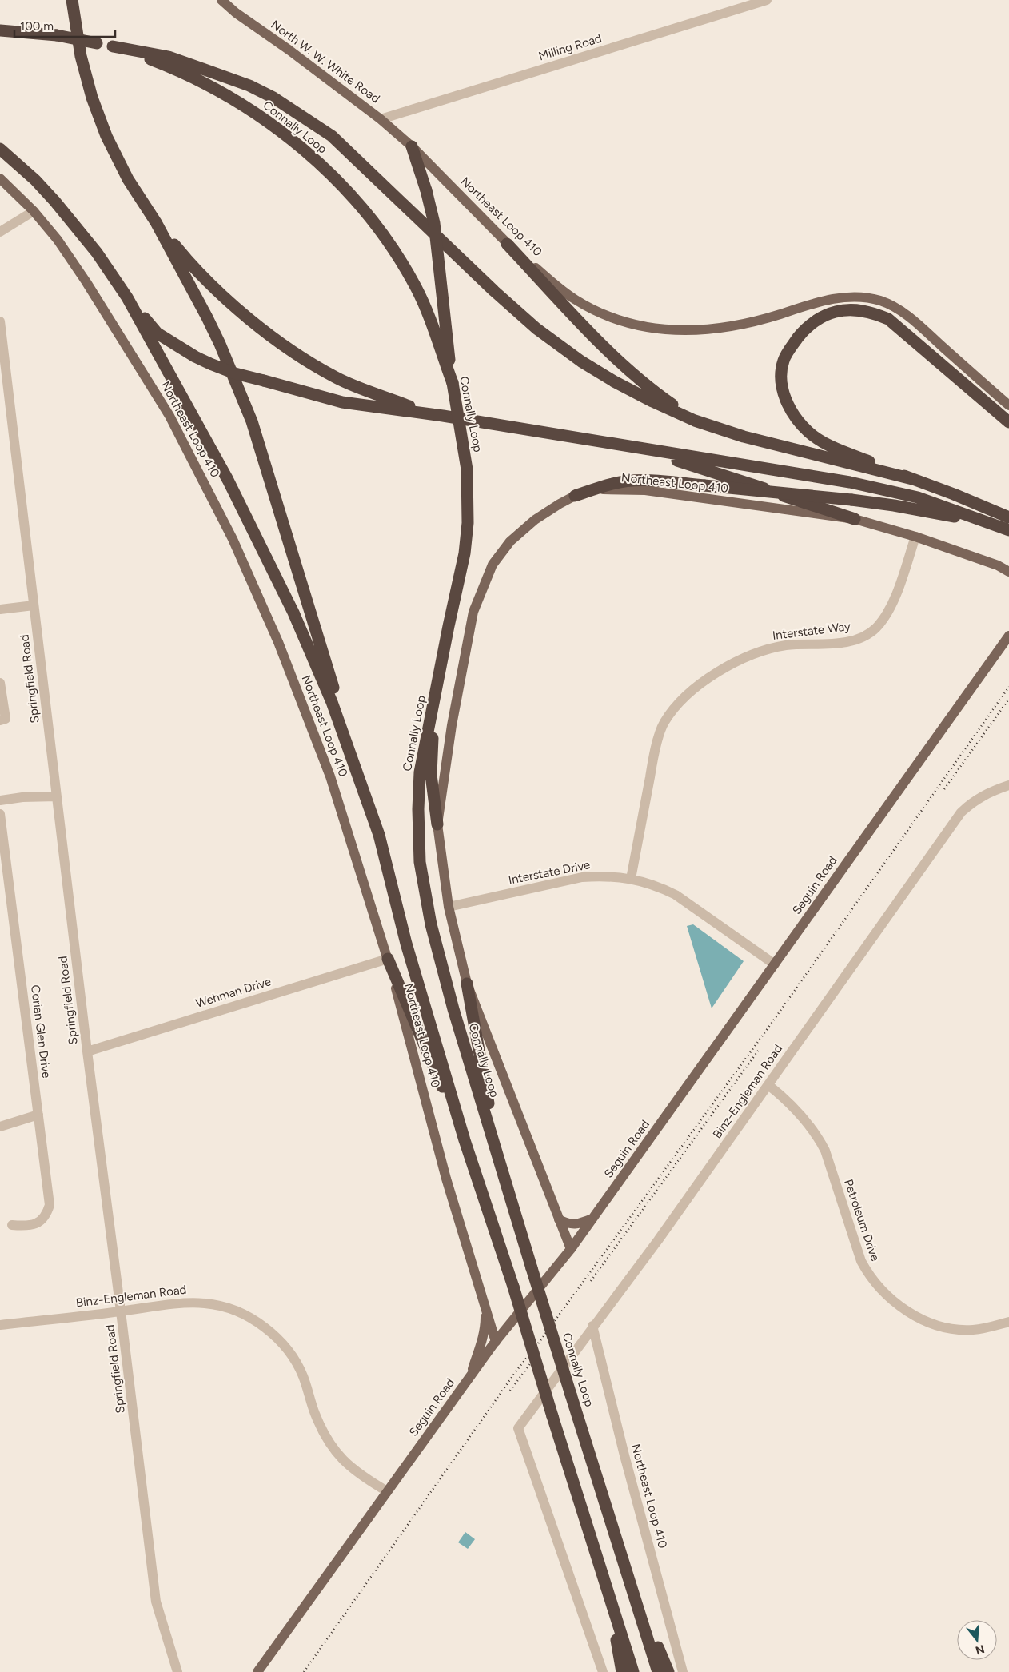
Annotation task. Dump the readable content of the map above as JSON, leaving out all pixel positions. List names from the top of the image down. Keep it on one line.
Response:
{"streets":{"highway":["Connally Loop"],"main road":["North W. W. White Road","Northeast Loop 410","Seguin Road"],"street":["Milling Road","Interstate Way","Springfield Road","Interstate Drive","Wehman Drive","Corian Glen Drive","Binz-Engleman Road","Petroleum Drive"]},"crossings":[["Milling Road","North W. W. White Road"],["North W. W. White Road","Northeast Loop 410"],["Northeast Loop 410","Interstate Way"],["Northeast Loop 410","Interstate Drive"],["Northeast Loop 410","Seguin Road"],["Northeast Loop 410","Wehman Drive"],["Northeast Loop 410","Binz-Engleman Road"],["Interstate Way","Interstate Drive"],["Springfield Road","Wehman Drive"],["Springfield Road","Binz-Engleman Road"],["Interstate Drive","Seguin Road"],["Seguin Road","Binz-Engleman Road"],["Binz-Engleman Road","Petroleum Drive"]],"scale_bar":"100 m","north":"bottom"}
